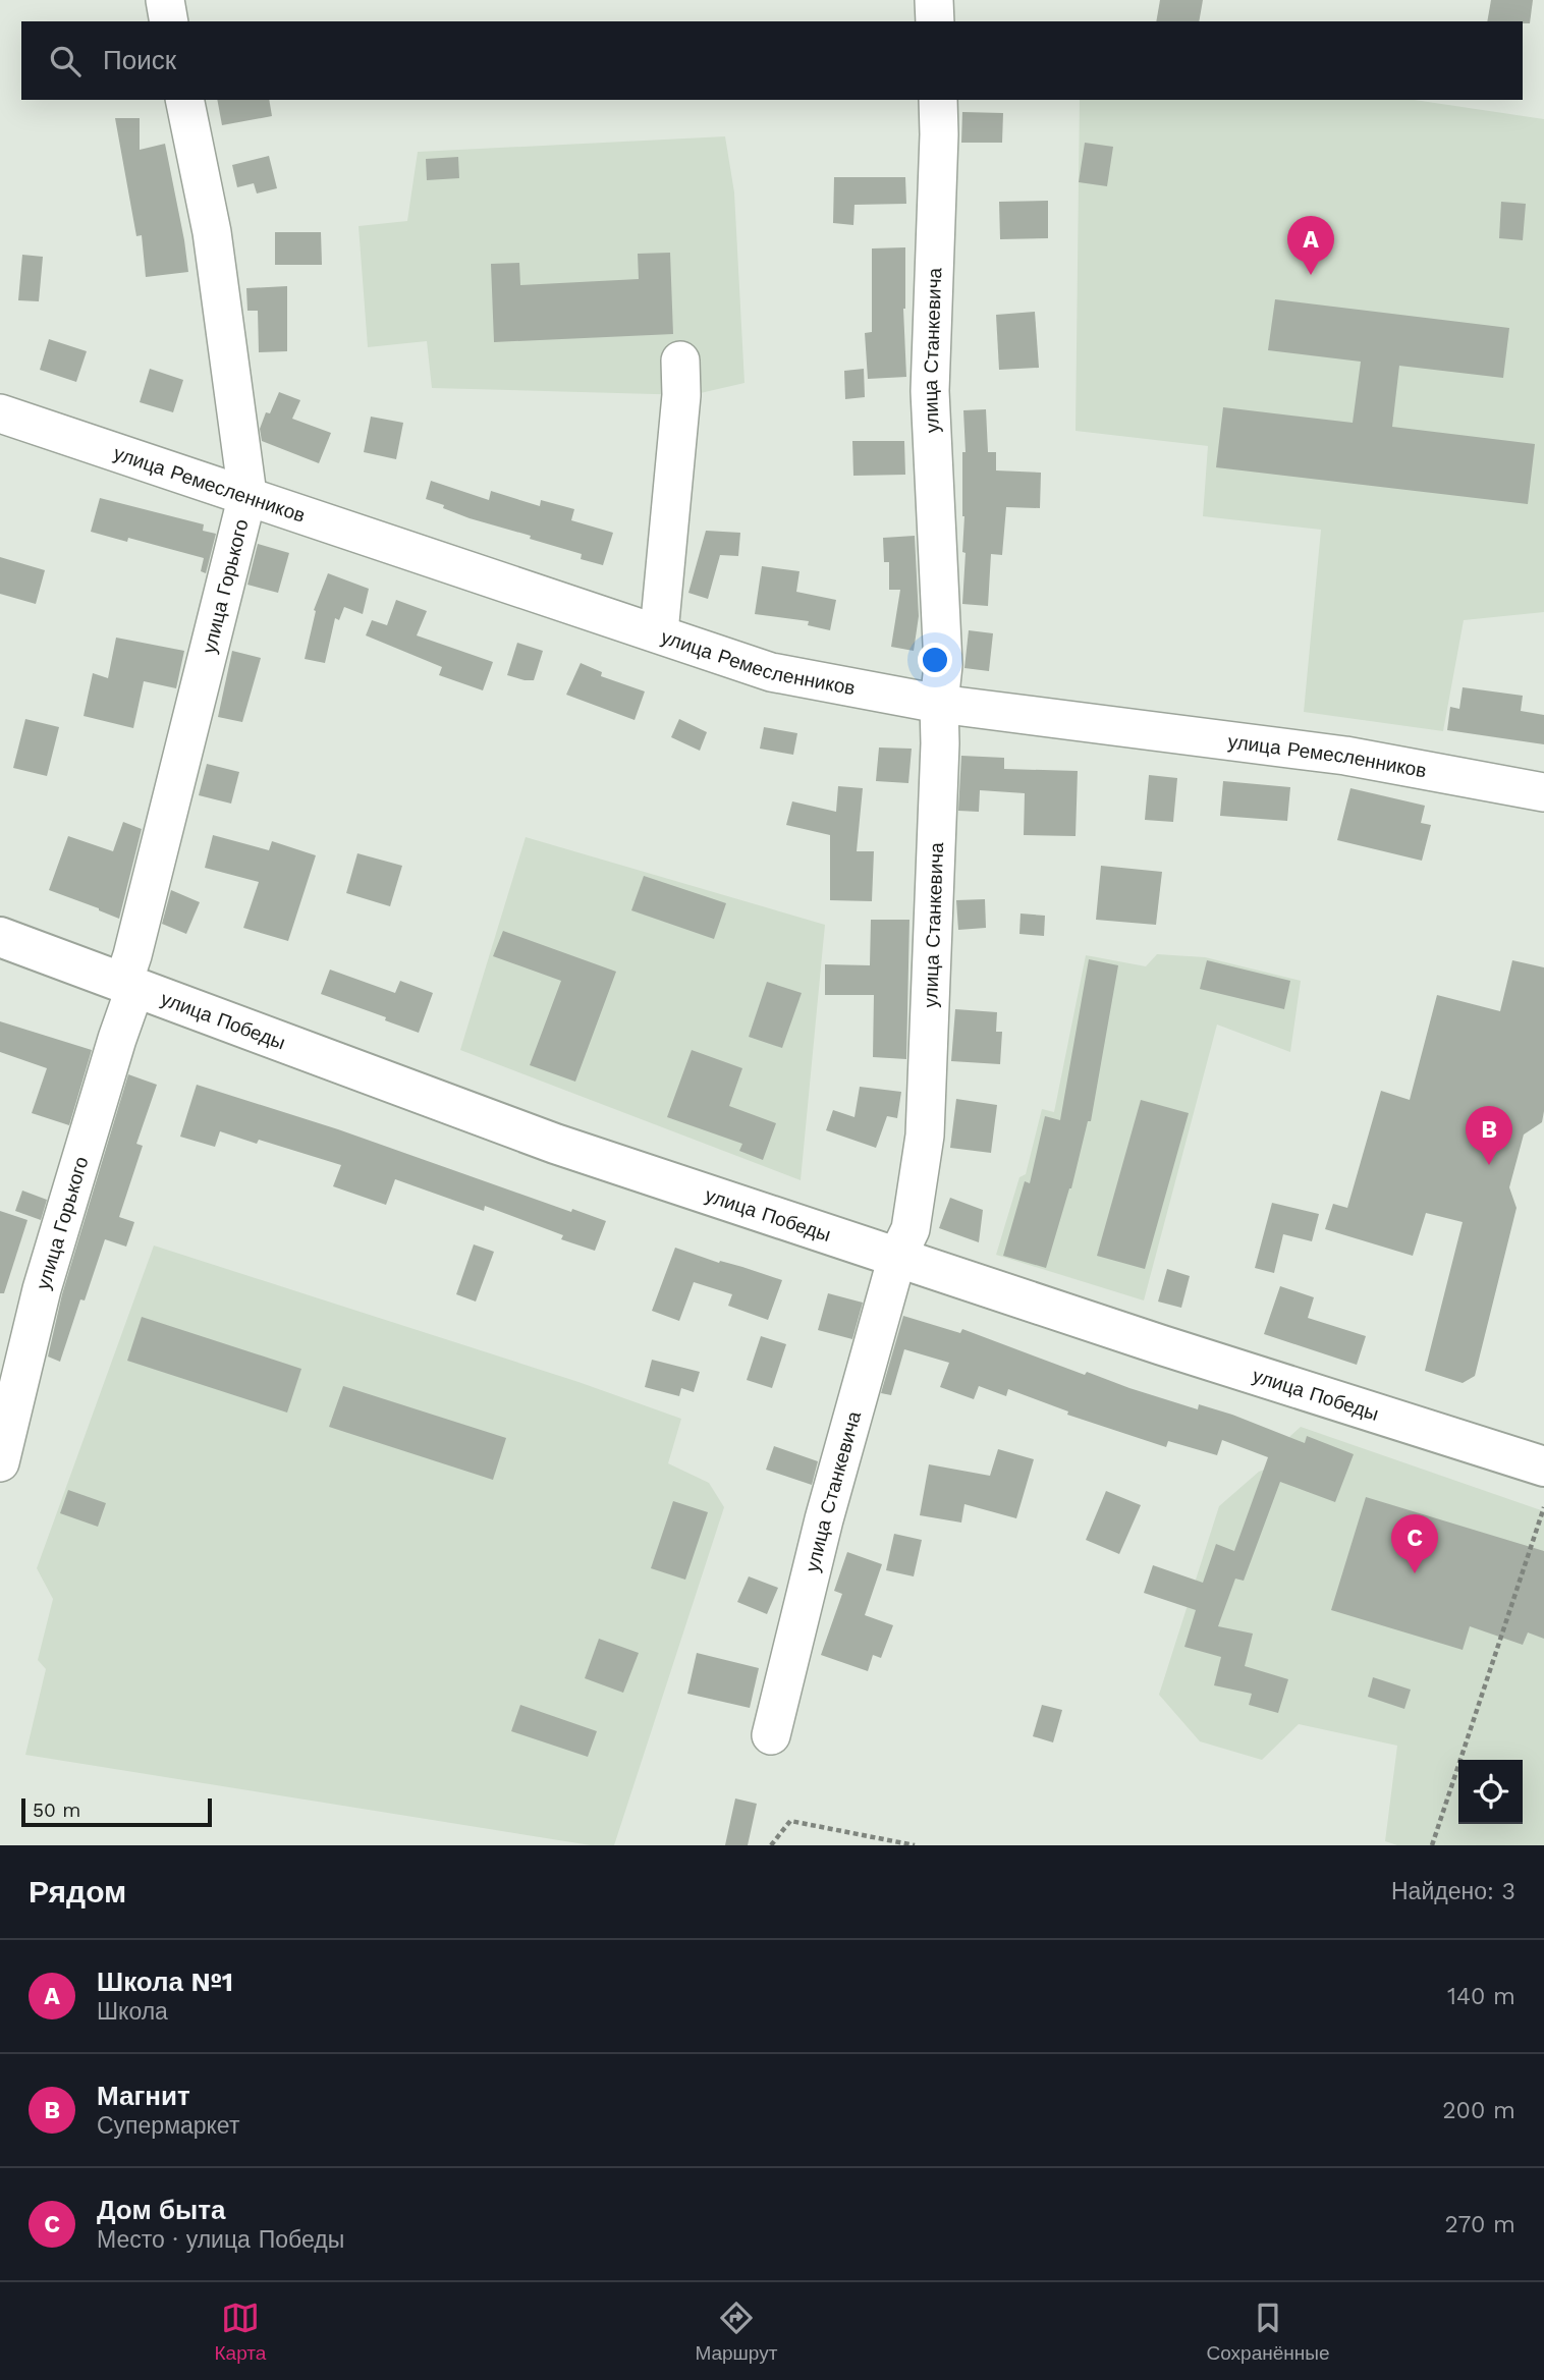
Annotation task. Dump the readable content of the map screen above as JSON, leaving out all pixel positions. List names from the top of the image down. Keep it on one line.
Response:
{"streets":{"main road":["улица Победы"],"street":["улица Станкевича","улица Ремесленников","улица Горького"]},"crossings":[["улица Станкевича","улица Ремесленников"],["улица Станкевича","улица Победы"],["улица Ремесленников","улица Горького"],["улица Горького","улица Победы"]],"scale_bar":"50 m","page":{"search":"Поиск","pins":["A","B","C"],"scale":"50 m","heading":["Рядом","Найдено: 3"],"list":[{"mark":"A","name":"Школа №1","note":"Школа","value":"140 m"},{"mark":"B","name":"Магнит","note":"Супермаркет","value":"200 m"},{"mark":"C","name":"Дом быта","note":"Место · улица Победы","value":"270 m"}],"nav":["Карта","Маршрут","Сохранённые"]}}
